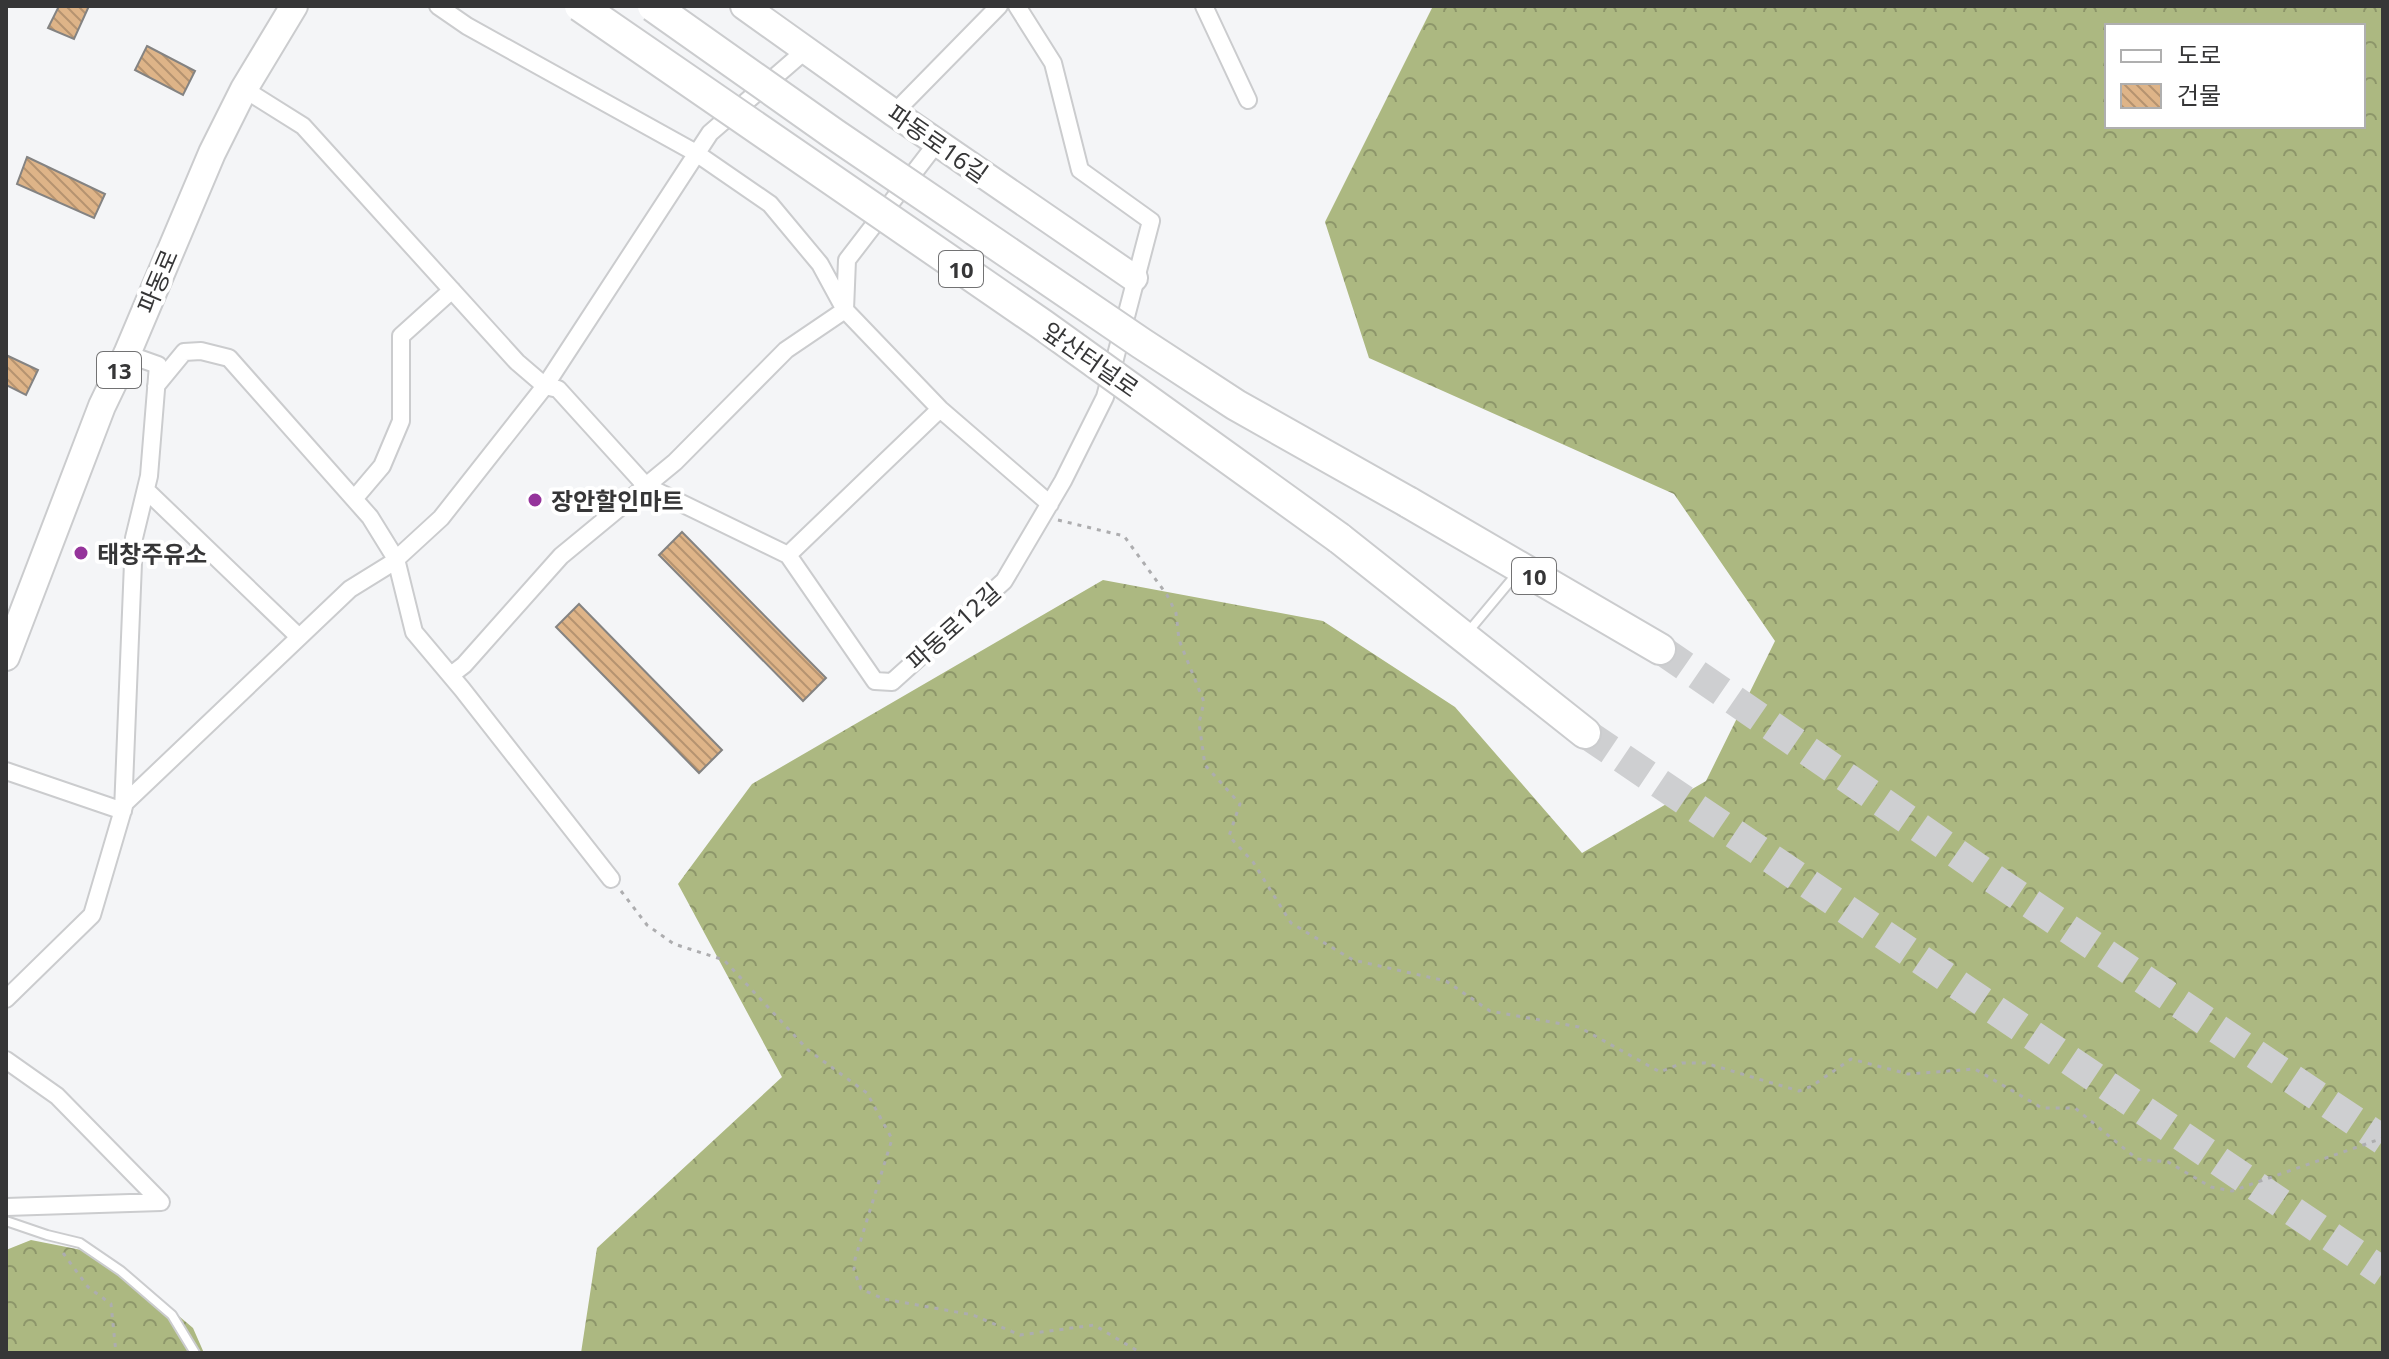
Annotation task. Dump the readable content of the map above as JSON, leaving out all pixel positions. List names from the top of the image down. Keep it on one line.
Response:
{"streets":{"highway":["10","앞산터널로"],"main road":["파동로16길","파동로","13"],"street":["파동로12길"]},"crossings":[["파동로16길","파동로12길"],["파동로","파동로12길"]],"places":["장안할인마트","태창주유소"],"legend":["도로","건물"]}
